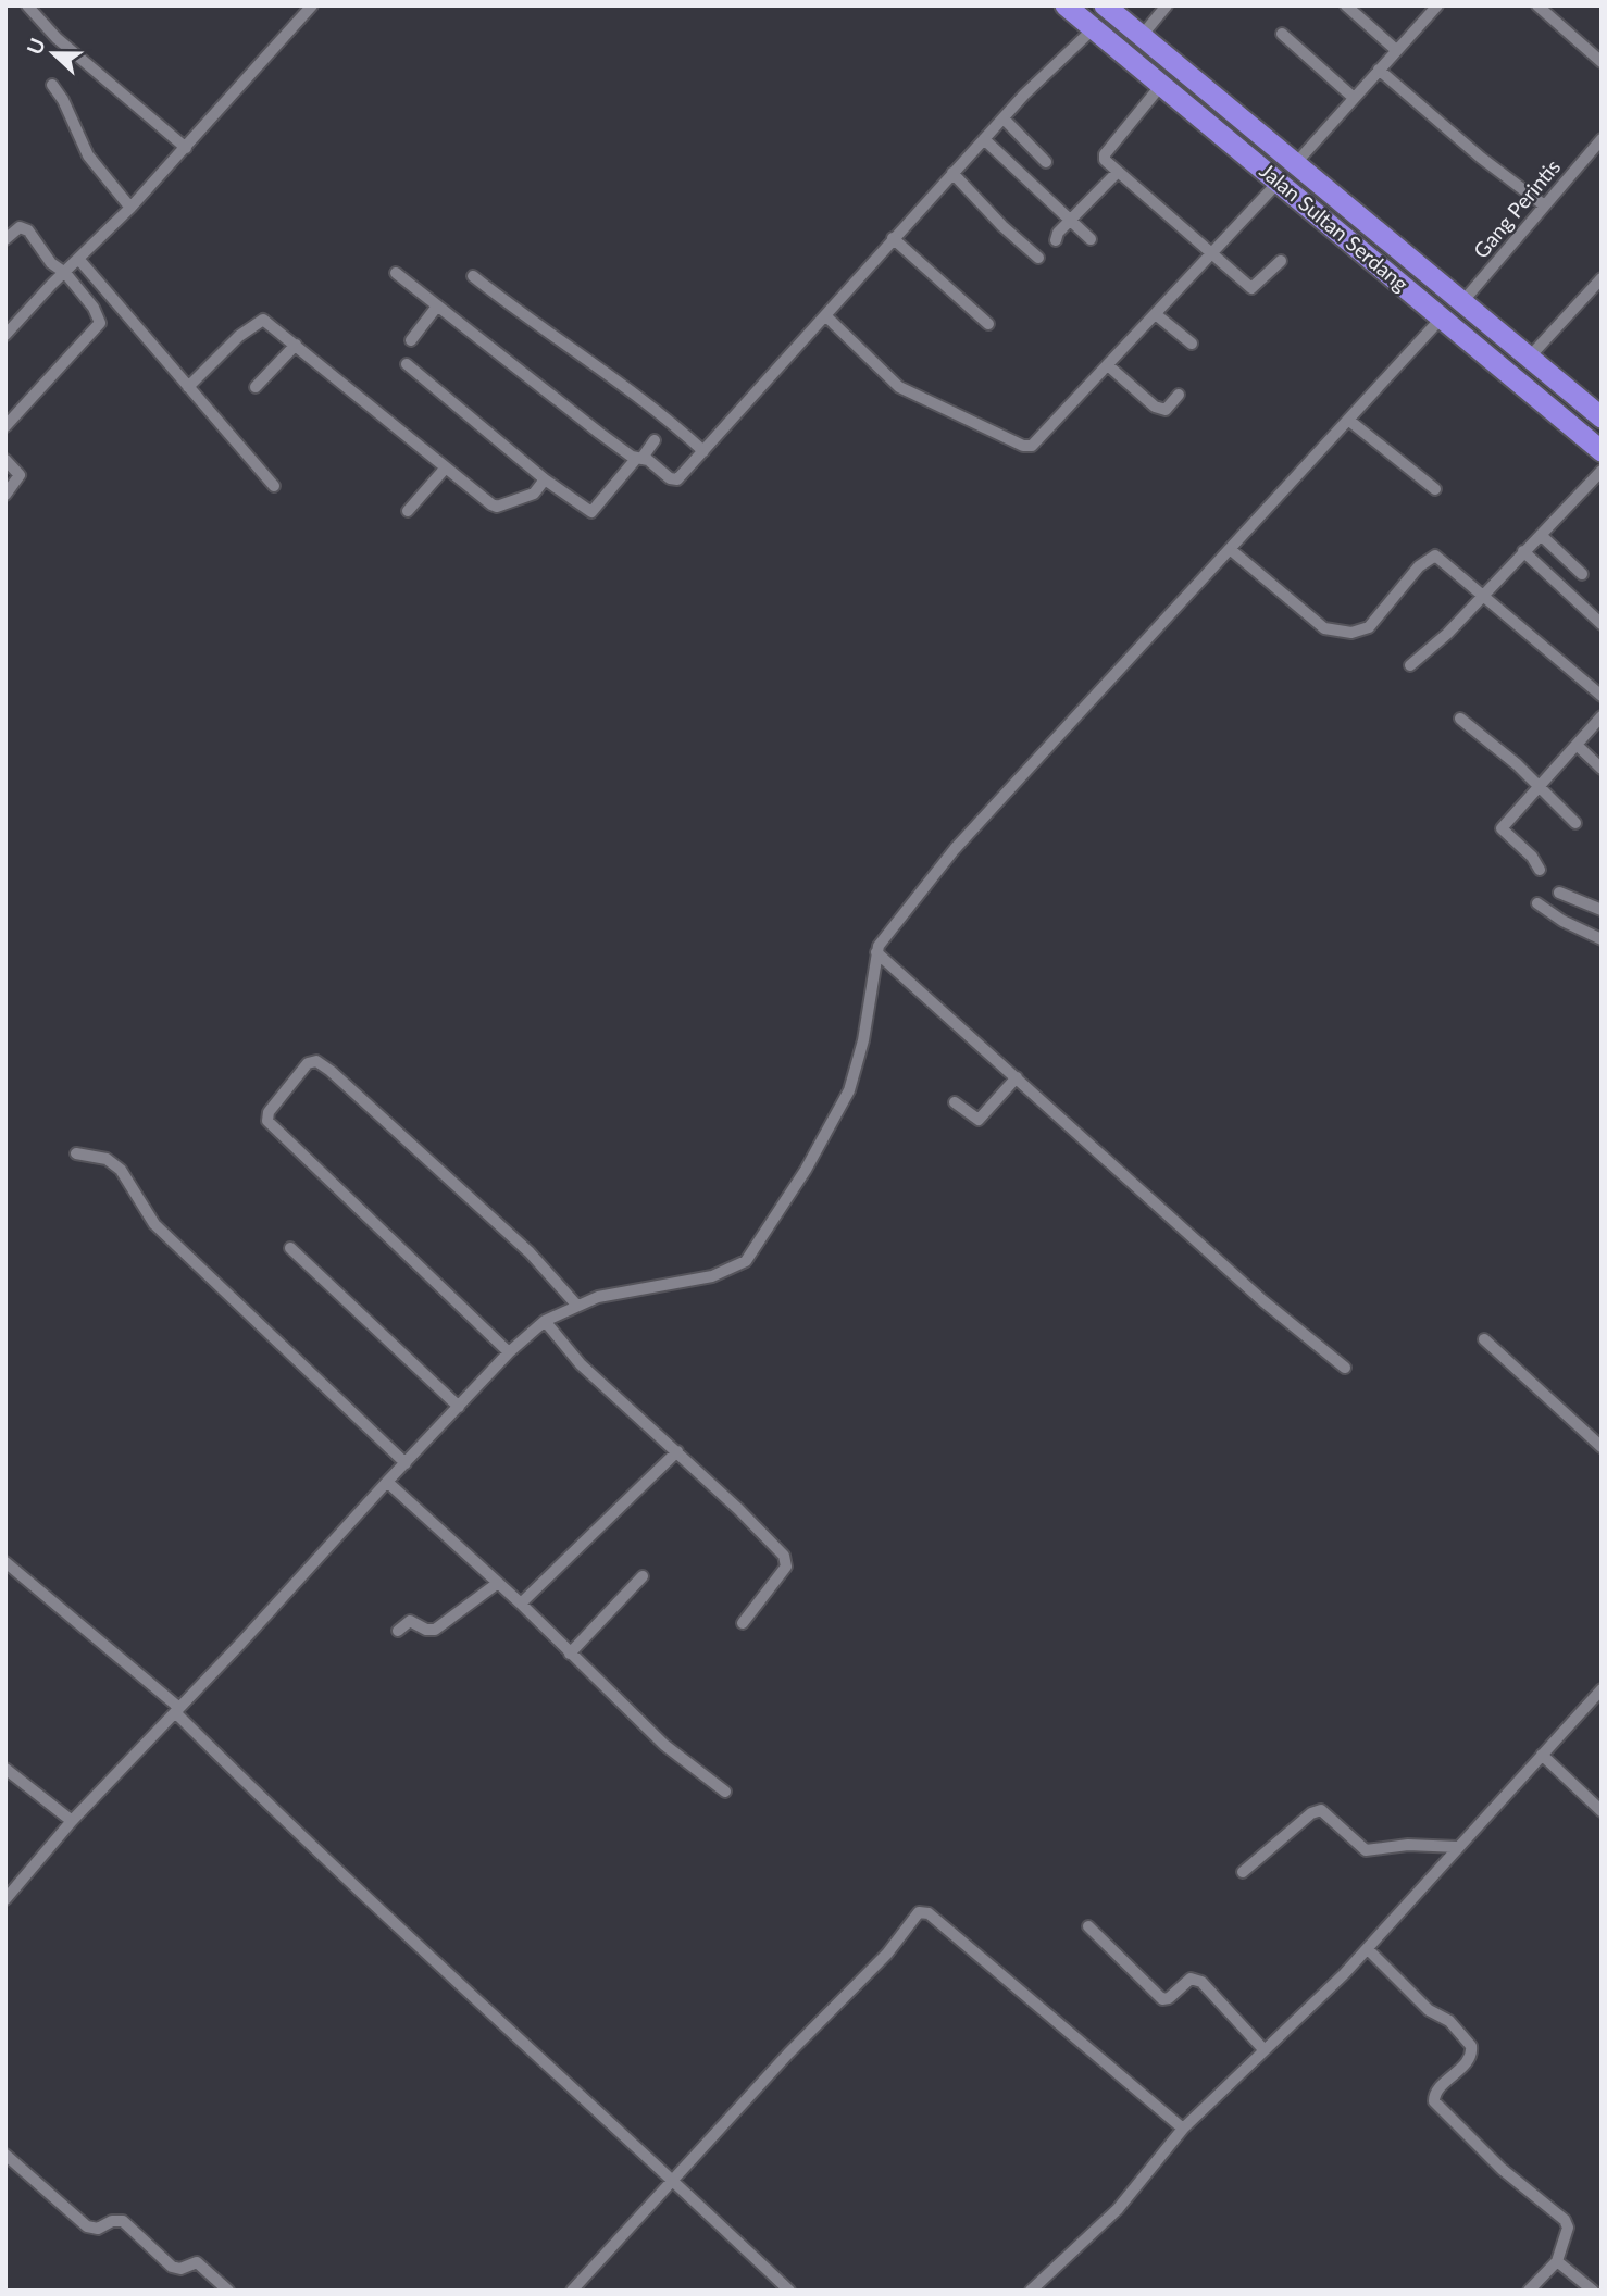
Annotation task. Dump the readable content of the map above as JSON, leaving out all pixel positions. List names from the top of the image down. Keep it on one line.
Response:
{"streets":{"highway":["Jalan Sultan Serdang"],"street":["Gang Perintis"]},"crossings":[["Gang Perintis","Jalan Sultan Serdang"]],"north":"left"}
